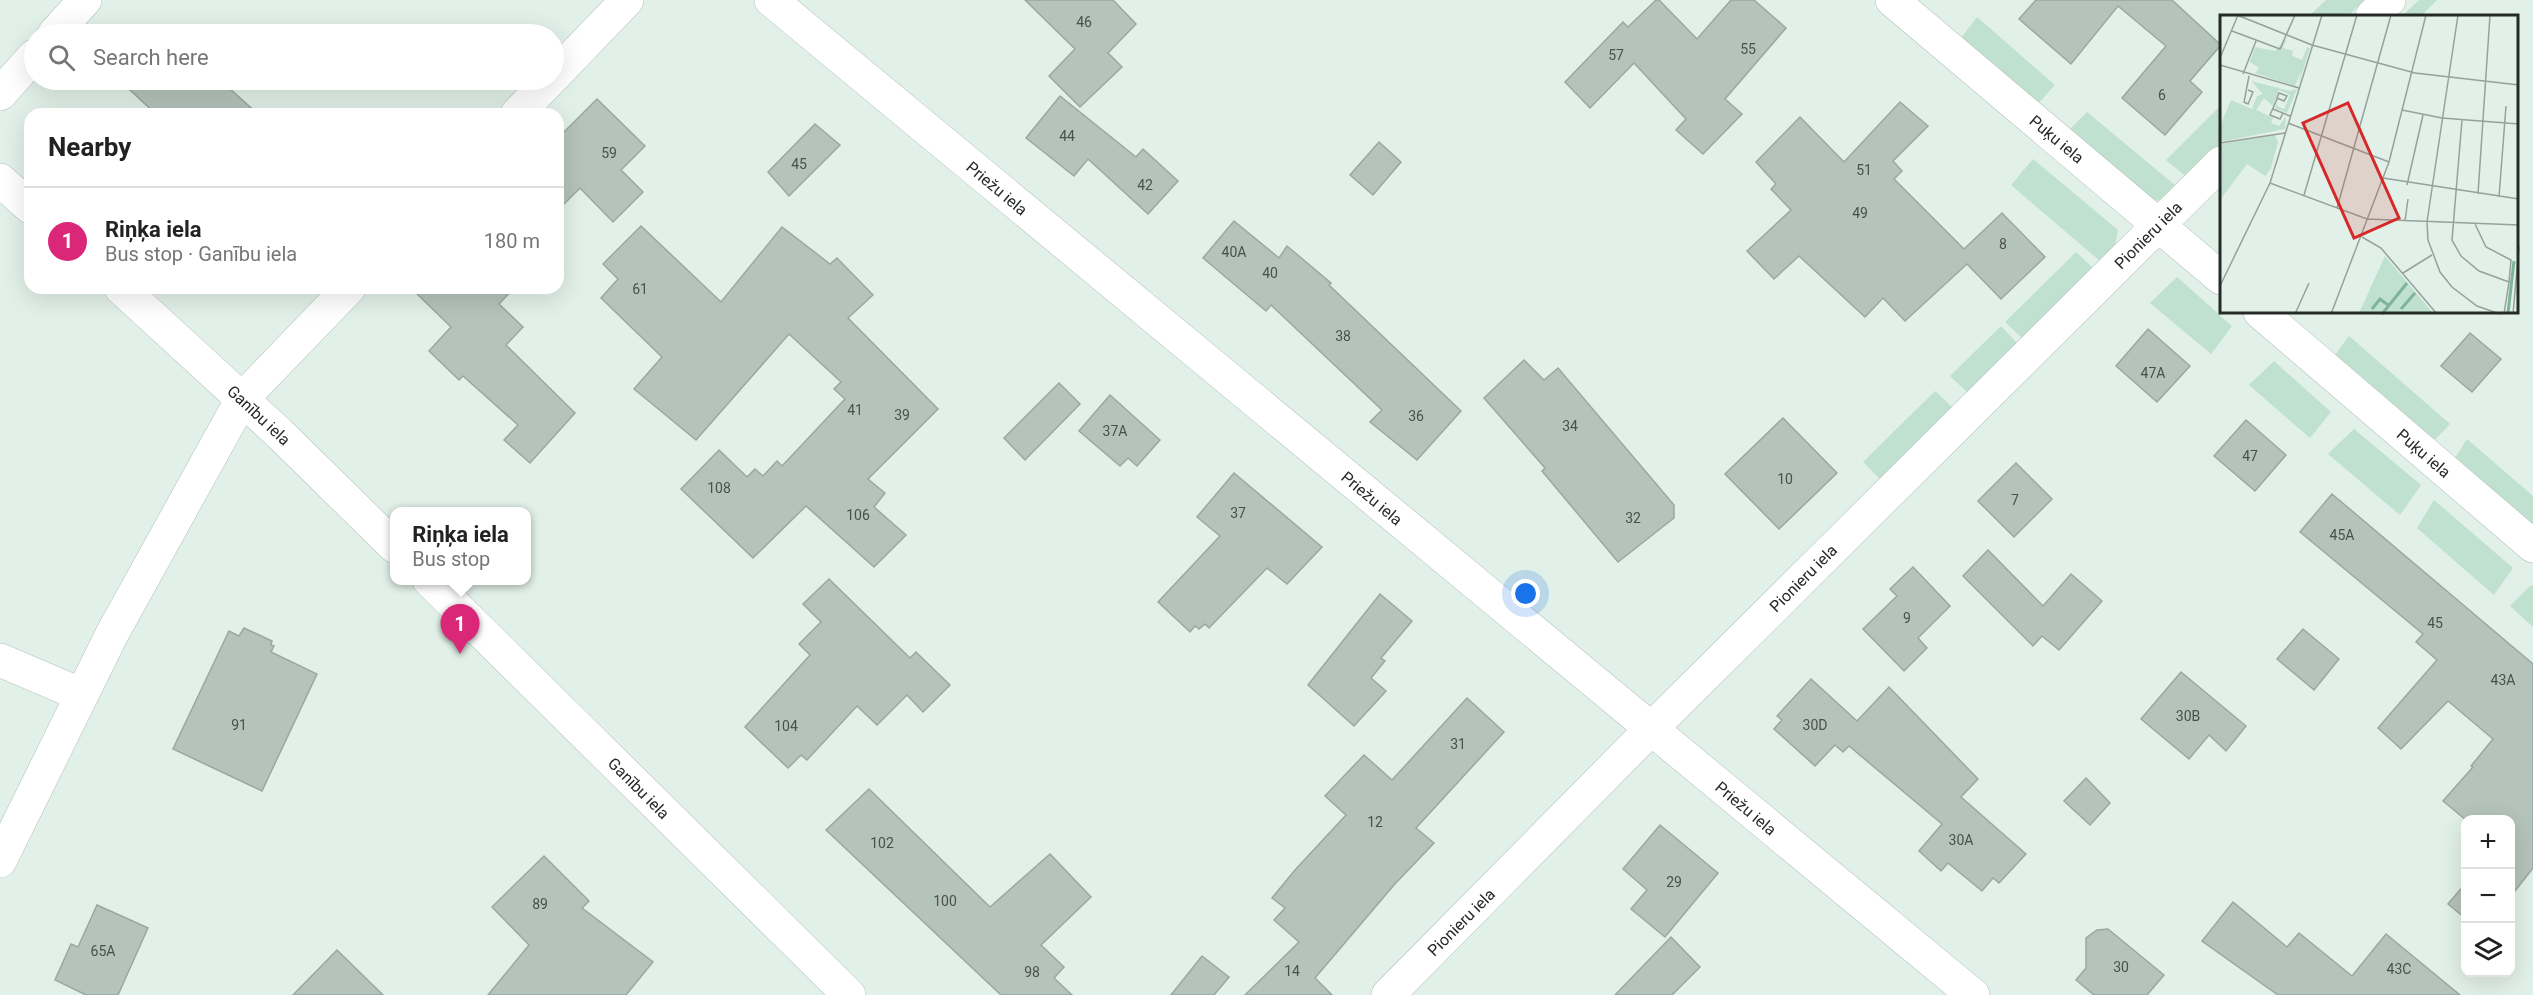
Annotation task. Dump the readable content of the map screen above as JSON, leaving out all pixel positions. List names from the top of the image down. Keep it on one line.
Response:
{"streets":{"street":["Puķu iela","Priežu iela","Pionieru iela","Ganību iela"]},"crossings":[["Puķu iela","Pionieru iela"],["Priežu iela","Pionieru iela"]],"house_numbers":["46","55","57","6","44","59","45","51","42","49","8","40A","40","61","38","47A","41","39","36","34","37A","47","10","108","7","37","106","32","45A","9","45","43A","30B","91","30D","104","31","12","30A","102","29","100","89","65A","30","43C","14","98"],"page":{"search":"Search here","heading":"Nearby","list":[{"mark":"1","name":"Riņķa iela","note":"Bus stop · Ganību iela","value":"180 m"}],"popup":["Riņķa iela","Bus stop"],"pins":"1","map_buttons":["+","−"]}}
